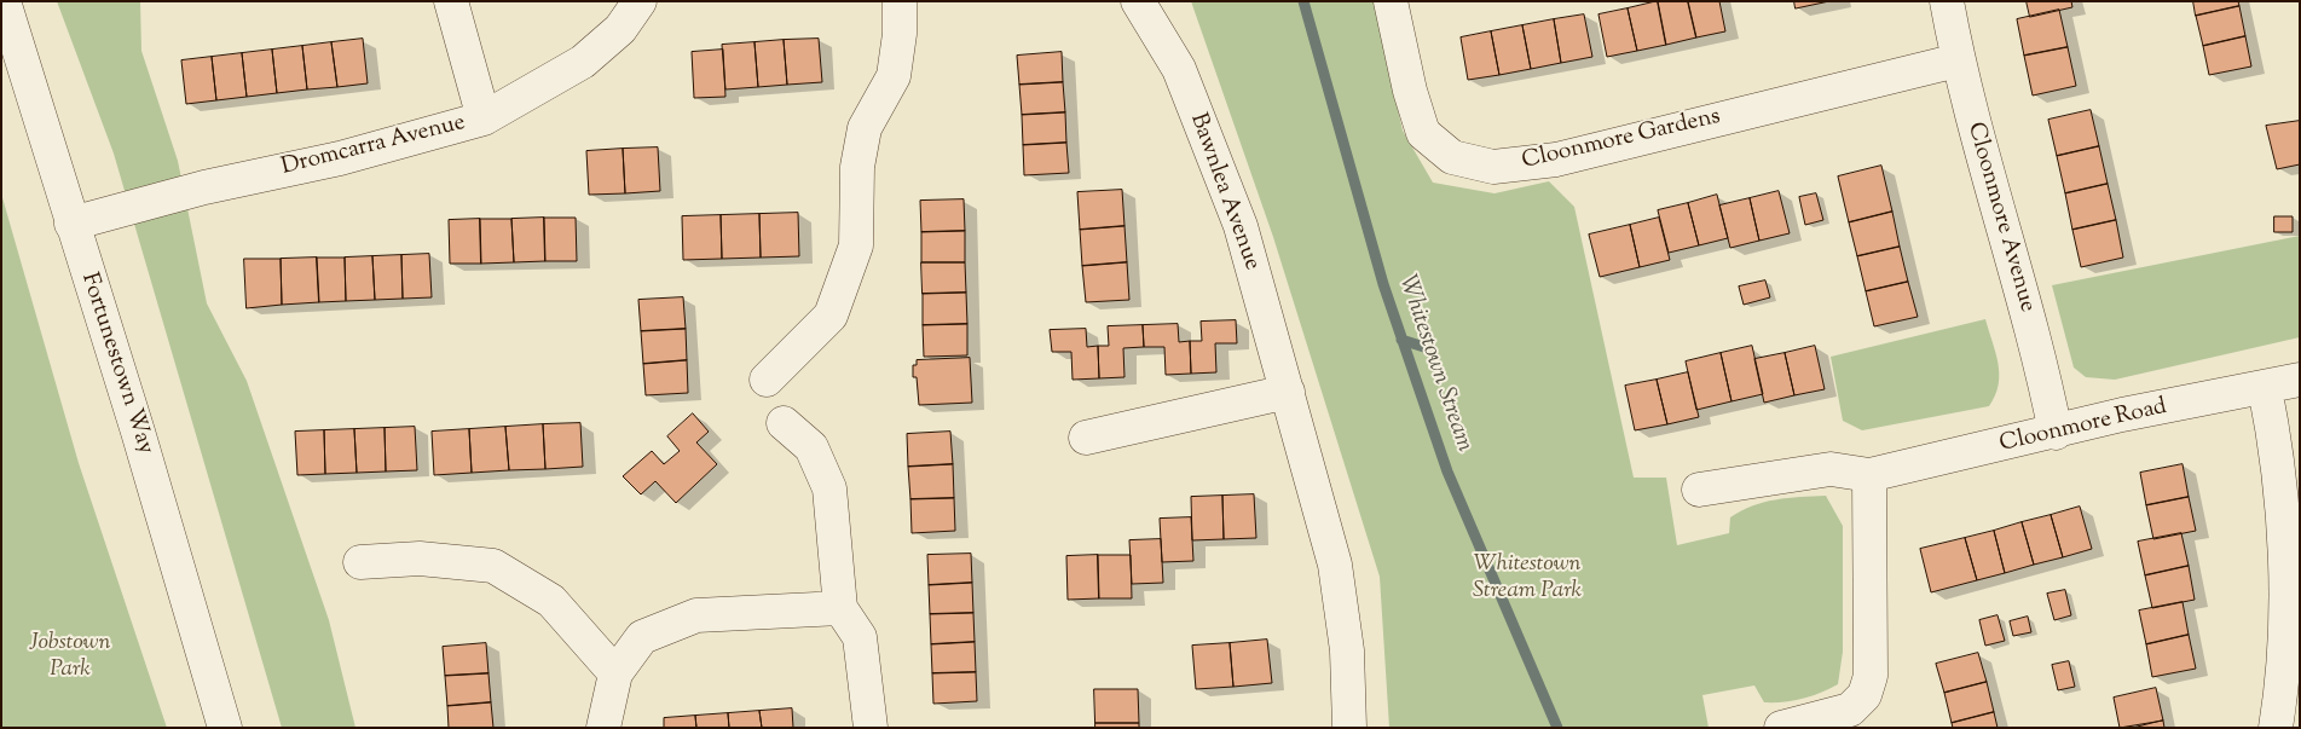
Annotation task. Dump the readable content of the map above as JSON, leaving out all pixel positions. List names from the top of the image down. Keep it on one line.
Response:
{"streets":{"street":["Cloonmore Gardens","Dromcarra Avenue","Bawnlea Avenue","Cloonmore Avenue","Fortunestown Way","Cloonmore Road"]},"crossings":[["Cloonmore Gardens","Cloonmore Avenue"],["Dromcarra Avenue","Fortunestown Way"],["Cloonmore Avenue","Cloonmore Road"]],"water":["Whitestown Stream"],"parks":["Whitestown Stream Park","Jobstown Park"]}
